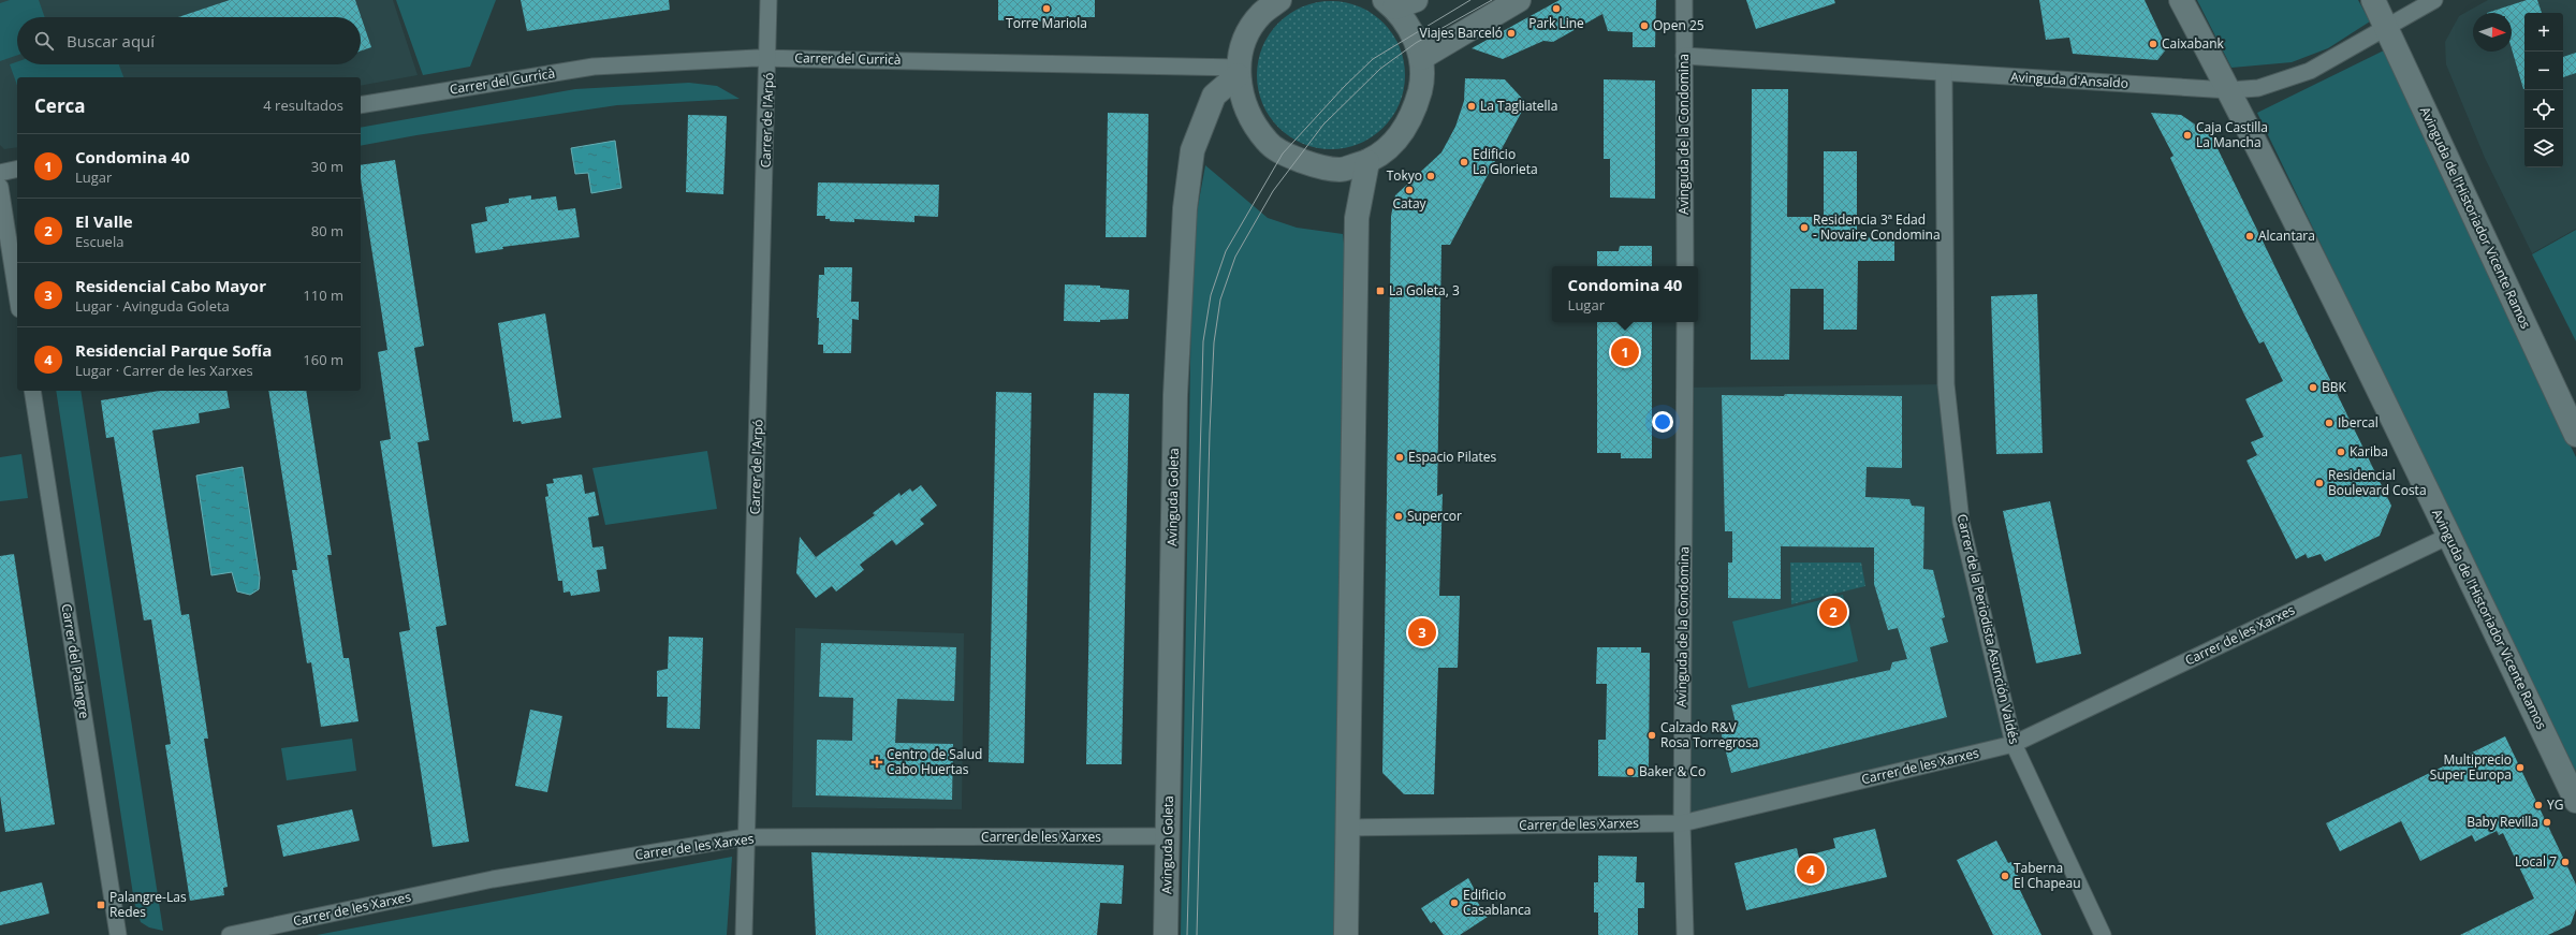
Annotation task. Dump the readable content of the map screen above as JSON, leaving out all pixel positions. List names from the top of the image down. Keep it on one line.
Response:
{"streets":{"main road":["Avinguda de l'Historiador Vicente Ramos","Avinguda Goleta"],"street":["Carrer del Curricà","Avinguda d'Ansaldo","Carrer de l'Arpó","Avinguda de la Condomina","Carrer de la Periodista Asunción Valdés","Carrer de les Xarxes","Carrer del Palangre"]},"crossings":[["Carrer del Curricà","Carrer de l'Arpó"],["Carrer del Curricà","Avinguda Goleta"],["Avinguda d'Ansaldo","Avinguda de la Condomina"],["Avinguda d'Ansaldo","Avinguda de l'Historiador Vicente Ramos"],["Avinguda d'Ansaldo","Carrer de la Periodista Asunción Valdés"],["Carrer de l'Arpó","Carrer de les Xarxes"],["Avinguda de la Condomina","Carrer de les Xarxes"],["Avinguda de l'Historiador Vicente Ramos","Carrer de les Xarxes"],["Avinguda Goleta","Carrer de les Xarxes"],["Carrer de la Periodista Asunción Valdés","Carrer de les Xarxes"]],"places":{"other":["Torre Mariola","Park Line","Open 25","Viajes Barceló","Caixabank","La Tagliatella","Caja Castilla La Mancha","Edificio La Glorieta","Tokyo","Catay","Residencia 3ª Edad - Novaire Condomina","Alcantara","BBK","Ibercal","Kariba","Espacio Pilates","Residencial Boulevard Costa","Supercor","Calzado R&V Rosa Torregrosa","Multiprecio Super Europa","Baker & Co","YG","Baby Revilla","Local 7","Taberna El Chapeau","Edificio Casablanca"],"transit":["La Goleta, 3","Palangre-Las Redes"],"health":["Centro de Salud Cabo Huertas"]},"north":"right","page":{"map_buttons":["+","−"],"search":"Buscar aquí","heading":["Cerca","4 resultados"],"list":[{"mark":"1","name":"Condomina 40","note":"Lugar","value":"30 m"},{"mark":"2","name":"El Valle","note":"Escuela","value":"80 m"},{"mark":"3","name":"Residencial Cabo Mayor","note":"Lugar · Avinguda Goleta","value":"110 m"},{"mark":"4","name":"Residencial Parque Sofía","note":"Lugar · Carrer de les Xarxes","value":"160 m"}],"popup":["Condomina 40","Lugar"],"pins":["1","2","3","4"]}}
